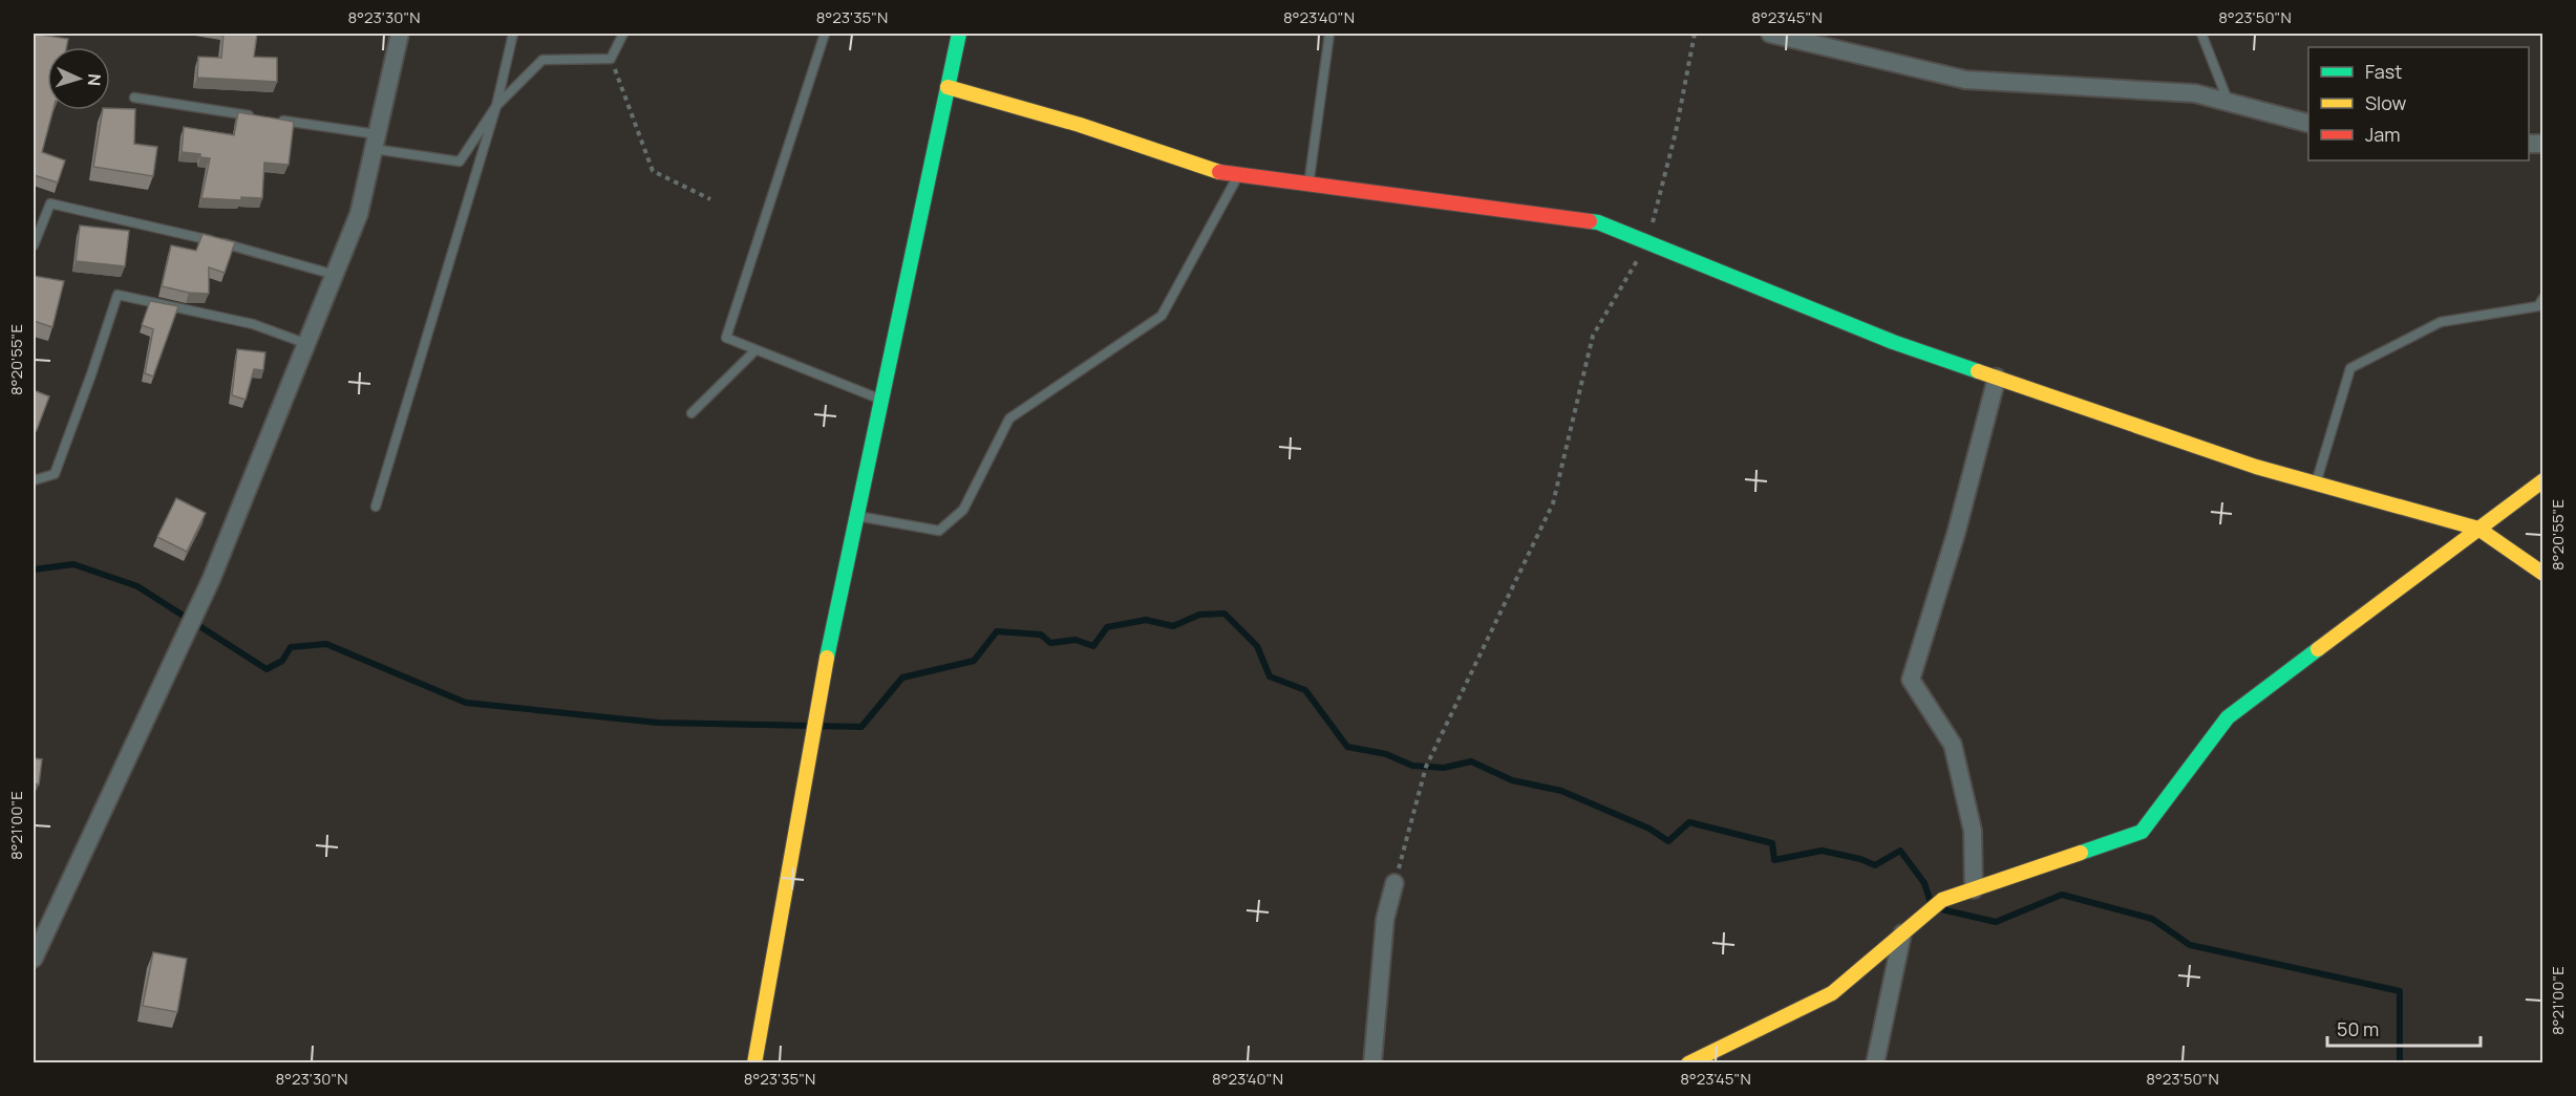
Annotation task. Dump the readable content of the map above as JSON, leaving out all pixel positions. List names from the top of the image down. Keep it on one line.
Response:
{"legend":["Fast","Slow","Jam"],"scale_bar":"50 m","north":"right","coordinates":["8°23'30\"N","8°23'35\"N","8°23'40\"N","8°23'45\"N","8°23'50\"N","8°20'55\"E","8°21'00\"E"]}
